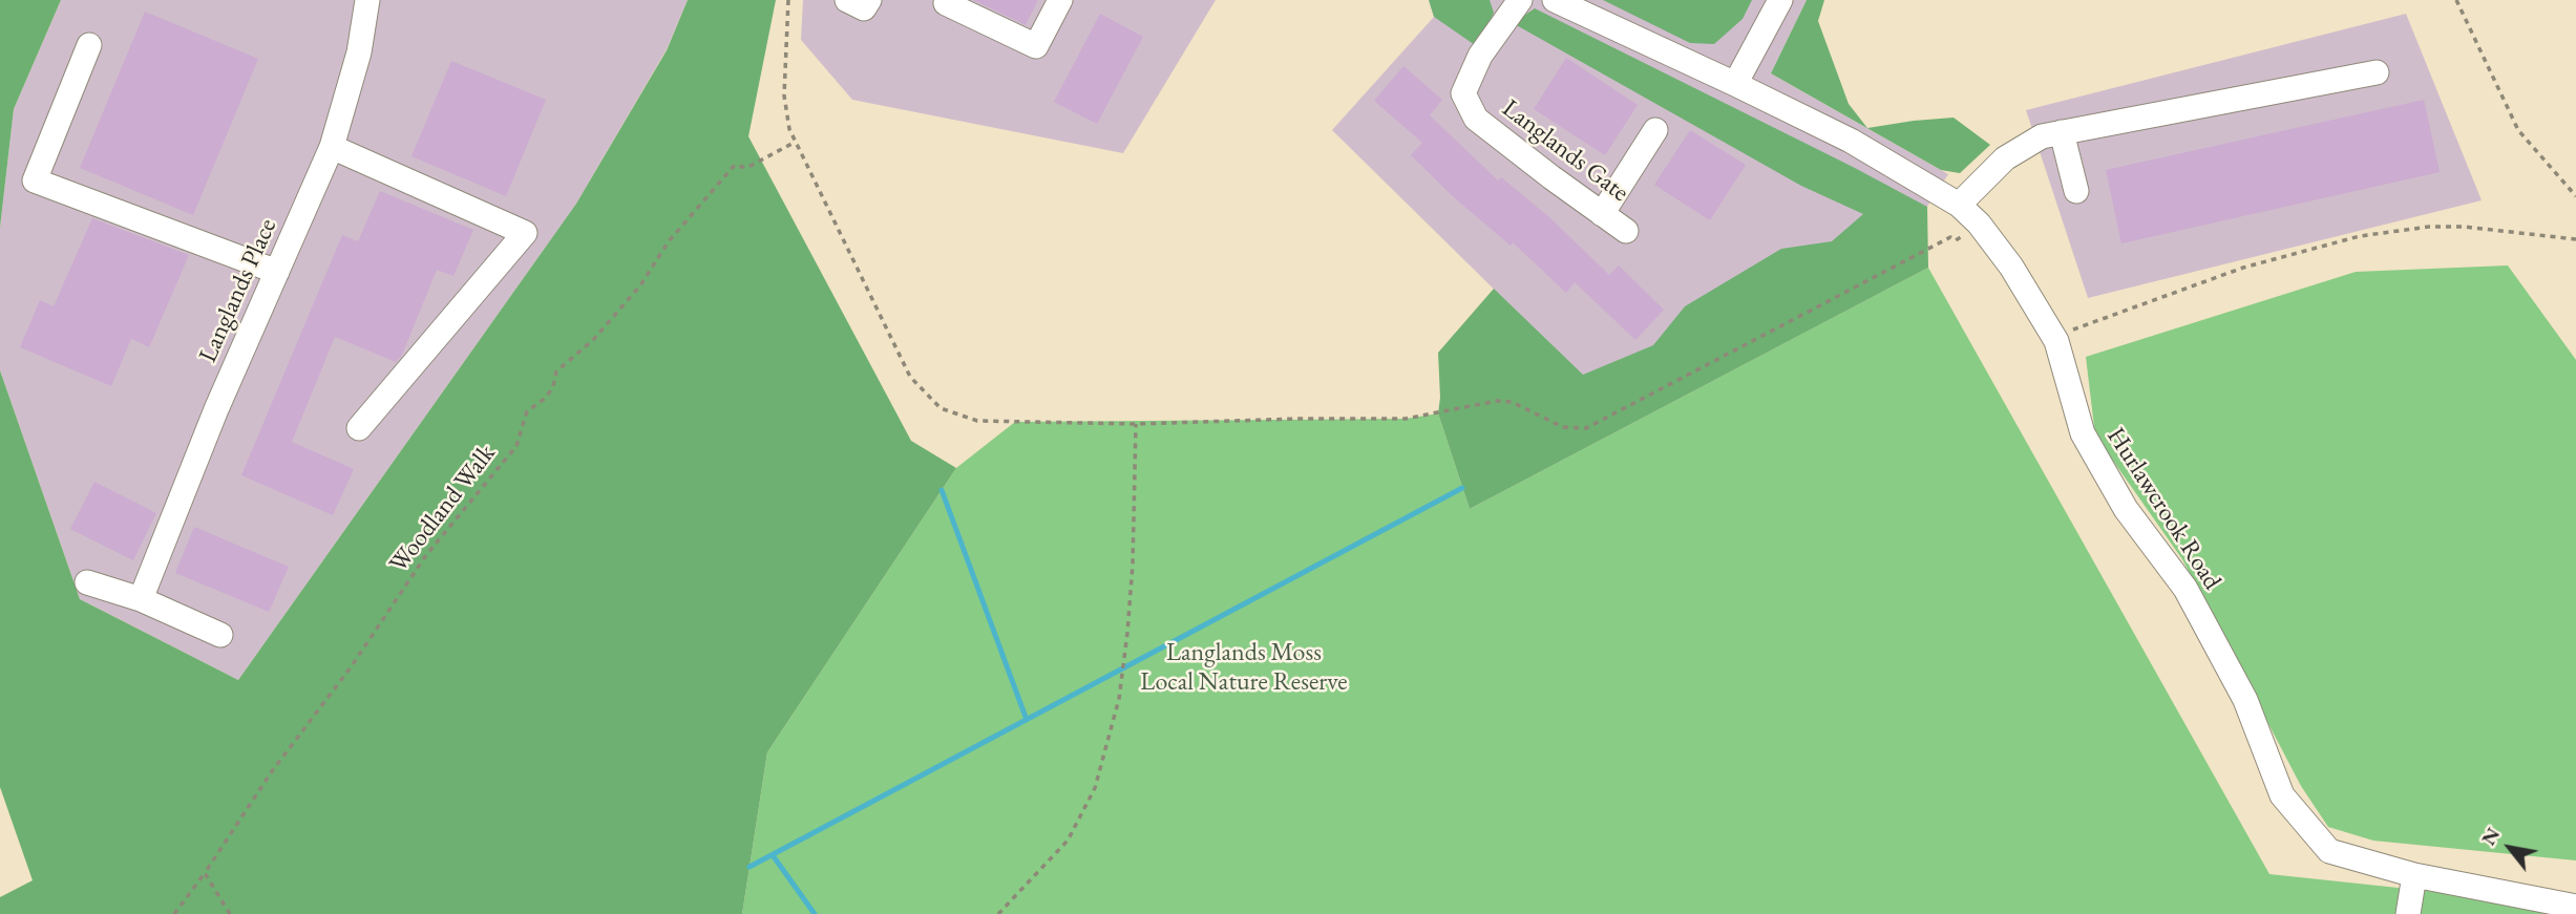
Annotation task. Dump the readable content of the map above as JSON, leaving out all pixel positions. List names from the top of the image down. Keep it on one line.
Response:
{"streets":{"street":["Langlands Gate","Langlands Place","Hurlawcrook Road"],"path":["Woodland Walk"]},"parks":["Langlands Moss Local Nature Reserve"],"north":"top left"}
